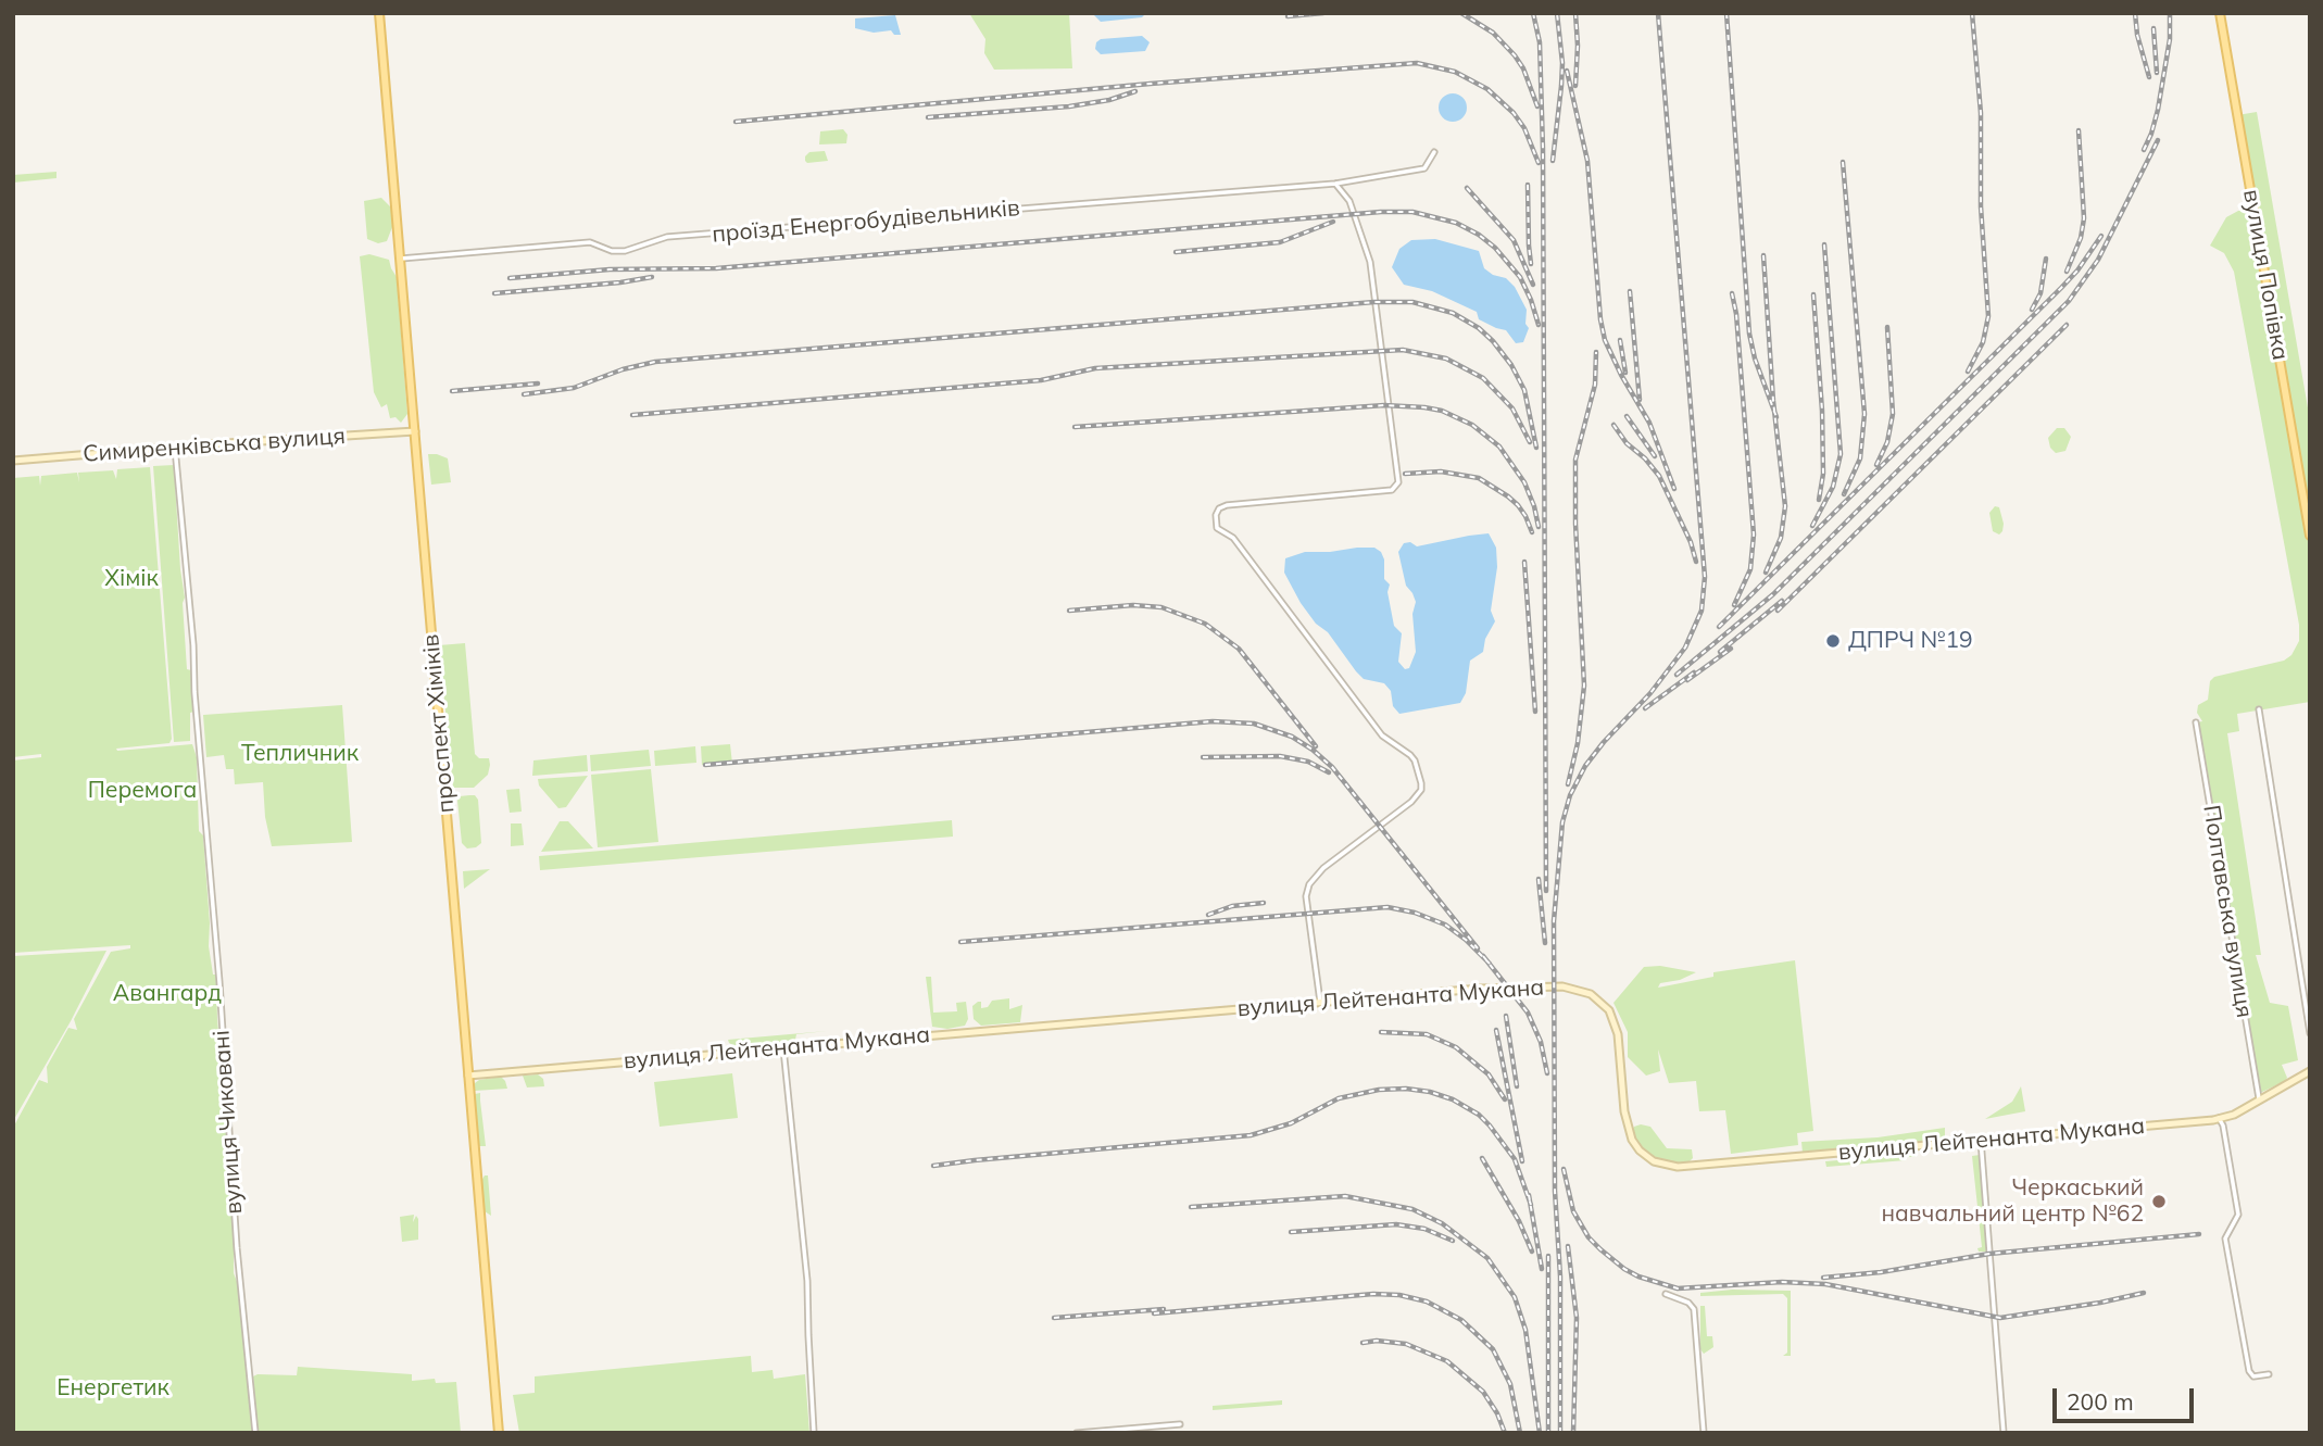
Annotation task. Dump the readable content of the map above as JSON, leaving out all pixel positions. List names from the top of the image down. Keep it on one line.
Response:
{"streets":{"main road":["вулиця Попівка","Симиренківська вулиця","проспект Хіміків","вулиця Лейтенанта Мукана"],"street":["проїзд Енергобудівельників","Полтавська вулиця","вулиця Чиковані"]},"crossings":[["проїзд Енергобудівельників","проспект Хіміків"],["Симиренківська вулиця","проспект Хіміків"],["Симиренківська вулиця","вулиця Чиковані"],["проспект Хіміків","вулиця Лейтенанта Мукана"],["Полтавська вулиця","вулиця Лейтенанта Мукана"]],"parks":["Хімік","Тепличник","Перемога","Авангард","Енергетик"],"places":["ДПРЧ №19","Черкаський навчальний центр №62"],"scale_bar":"200 m"}
